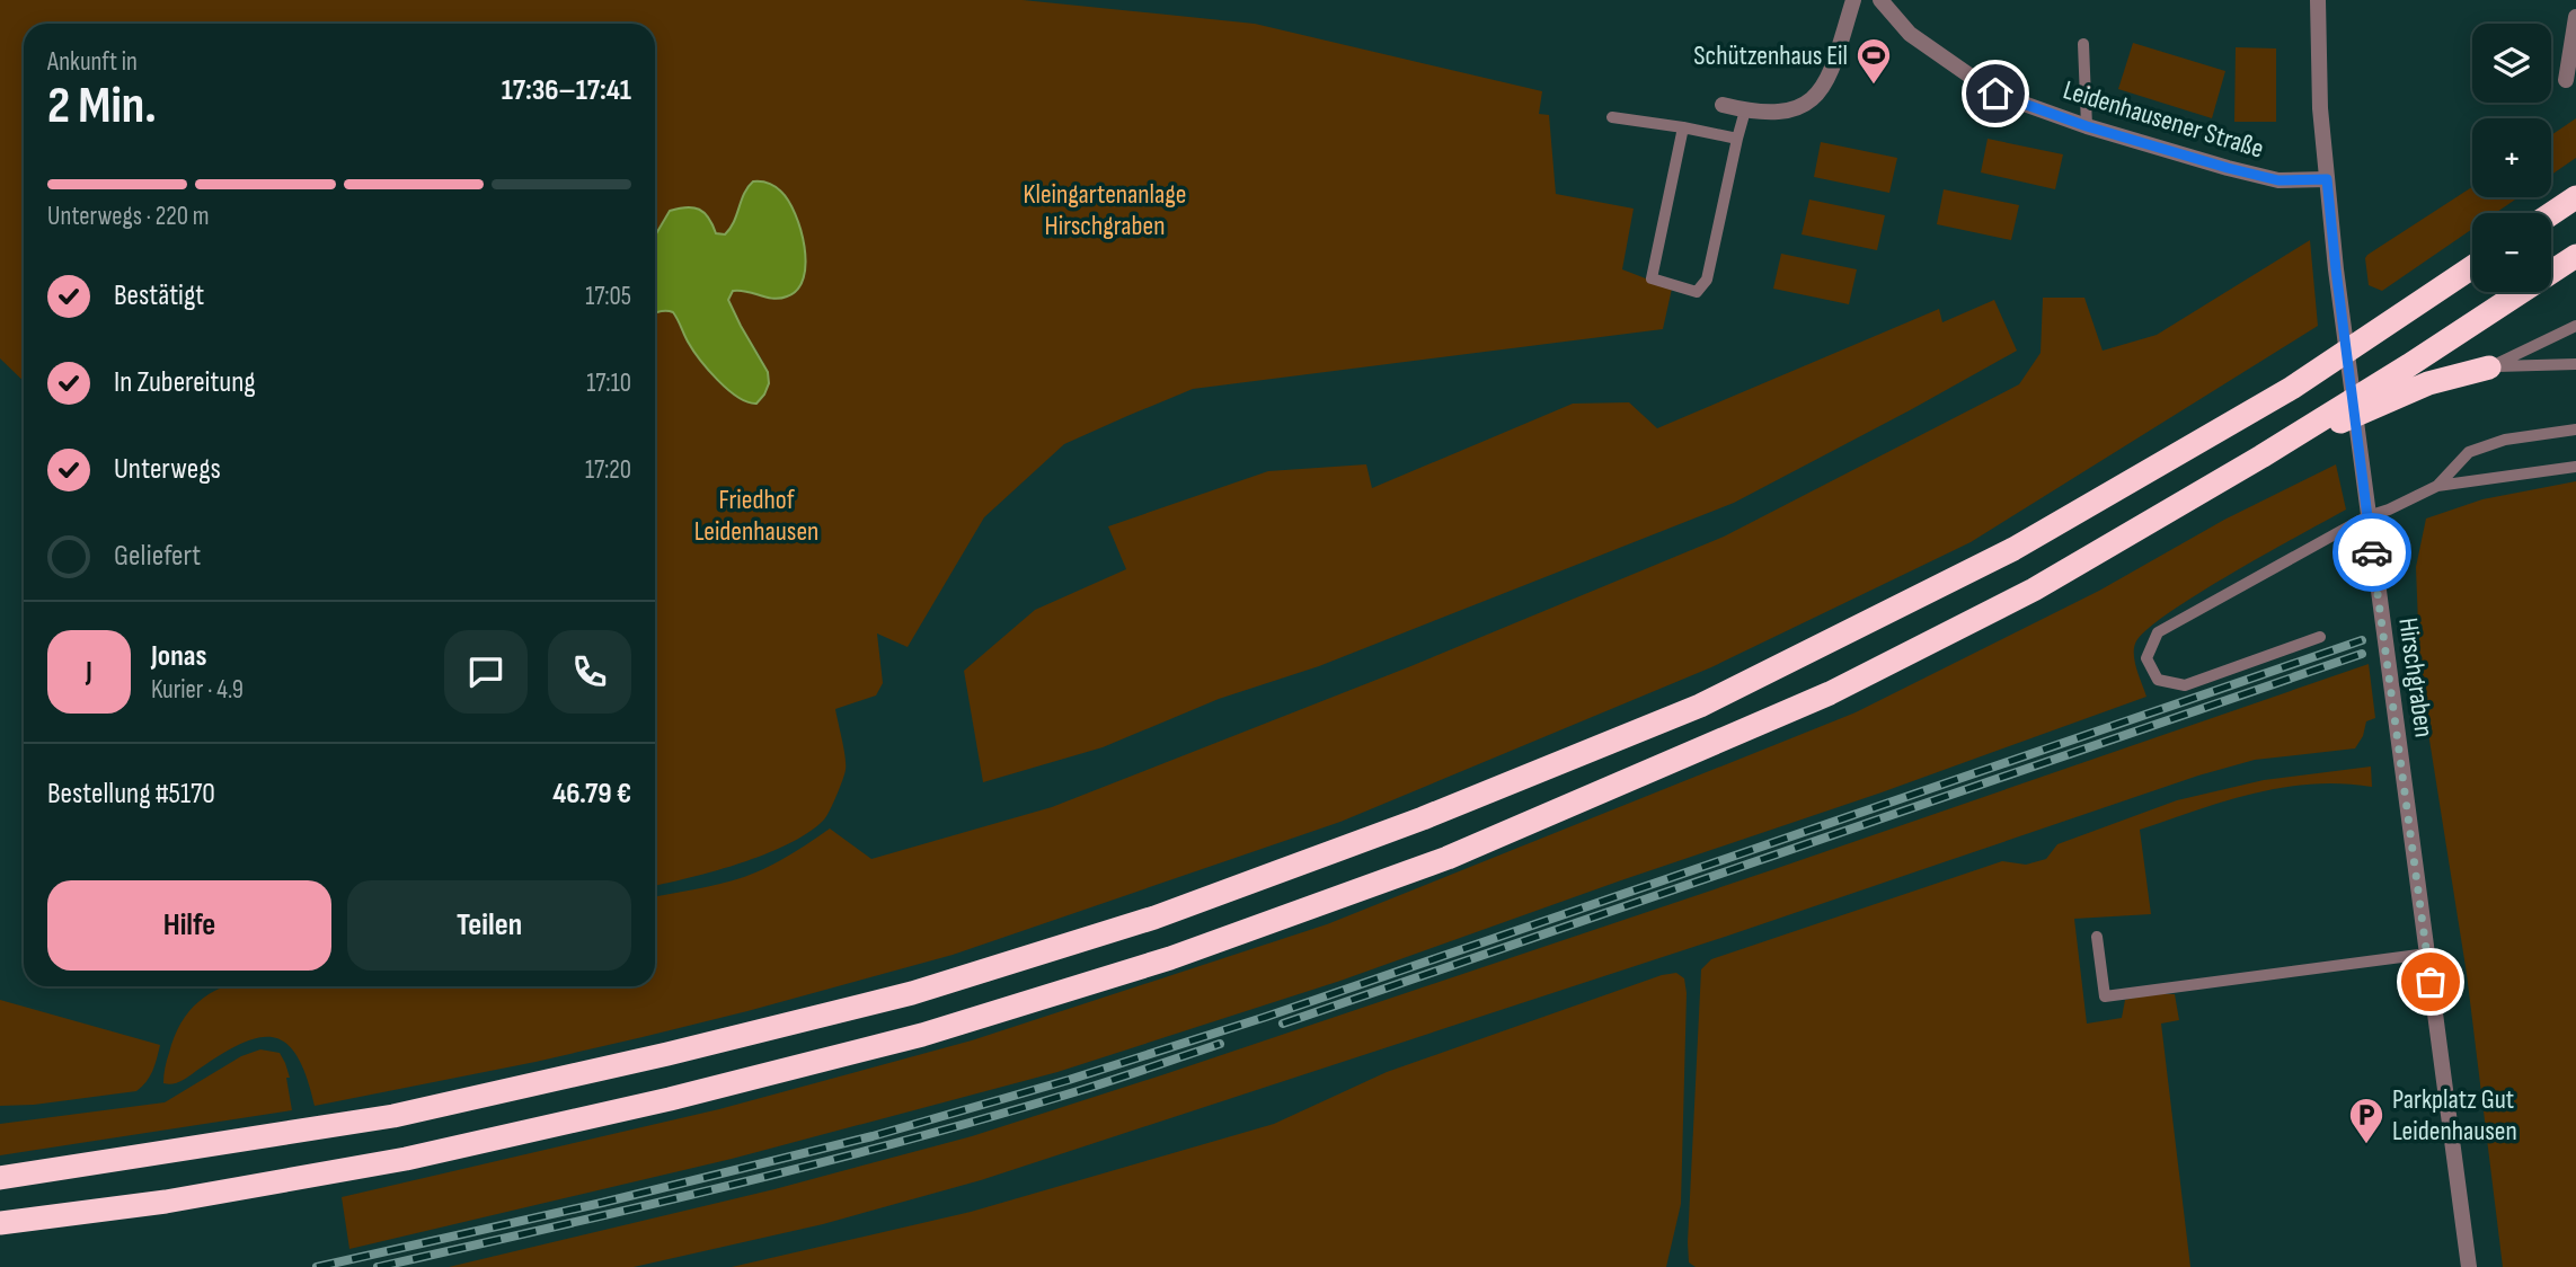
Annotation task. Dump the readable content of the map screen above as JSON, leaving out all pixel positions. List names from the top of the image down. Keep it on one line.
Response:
{"streets":{"street":["Leidenhausener Straße","Hirschgraben"]},"crossings":[["Leidenhausener Straße","Hirschgraben"]],"parks":["Kleingartenanlage Hirschgraben","Friedhof Leidenhausen"],"places":{"sports":["Schützenhaus Eil"],"parking":["Parkplatz Gut Leidenhausen"]},"page":{"map_buttons":["+","−"],"heading":["2 Min.","Ankunft in","17:36–17:41"],"panel":["Jonas","Kurier · 4.9","Bestellung #5170","46.79 €"],"bar":"Unterwegs · 220 m","list":[["Bestätigt","17:05"],["In Zubereitung","17:10"],["Unterwegs","17:20"],"Geliefert"],"round":"J","buttons":["Hilfe","Teilen"]}}
